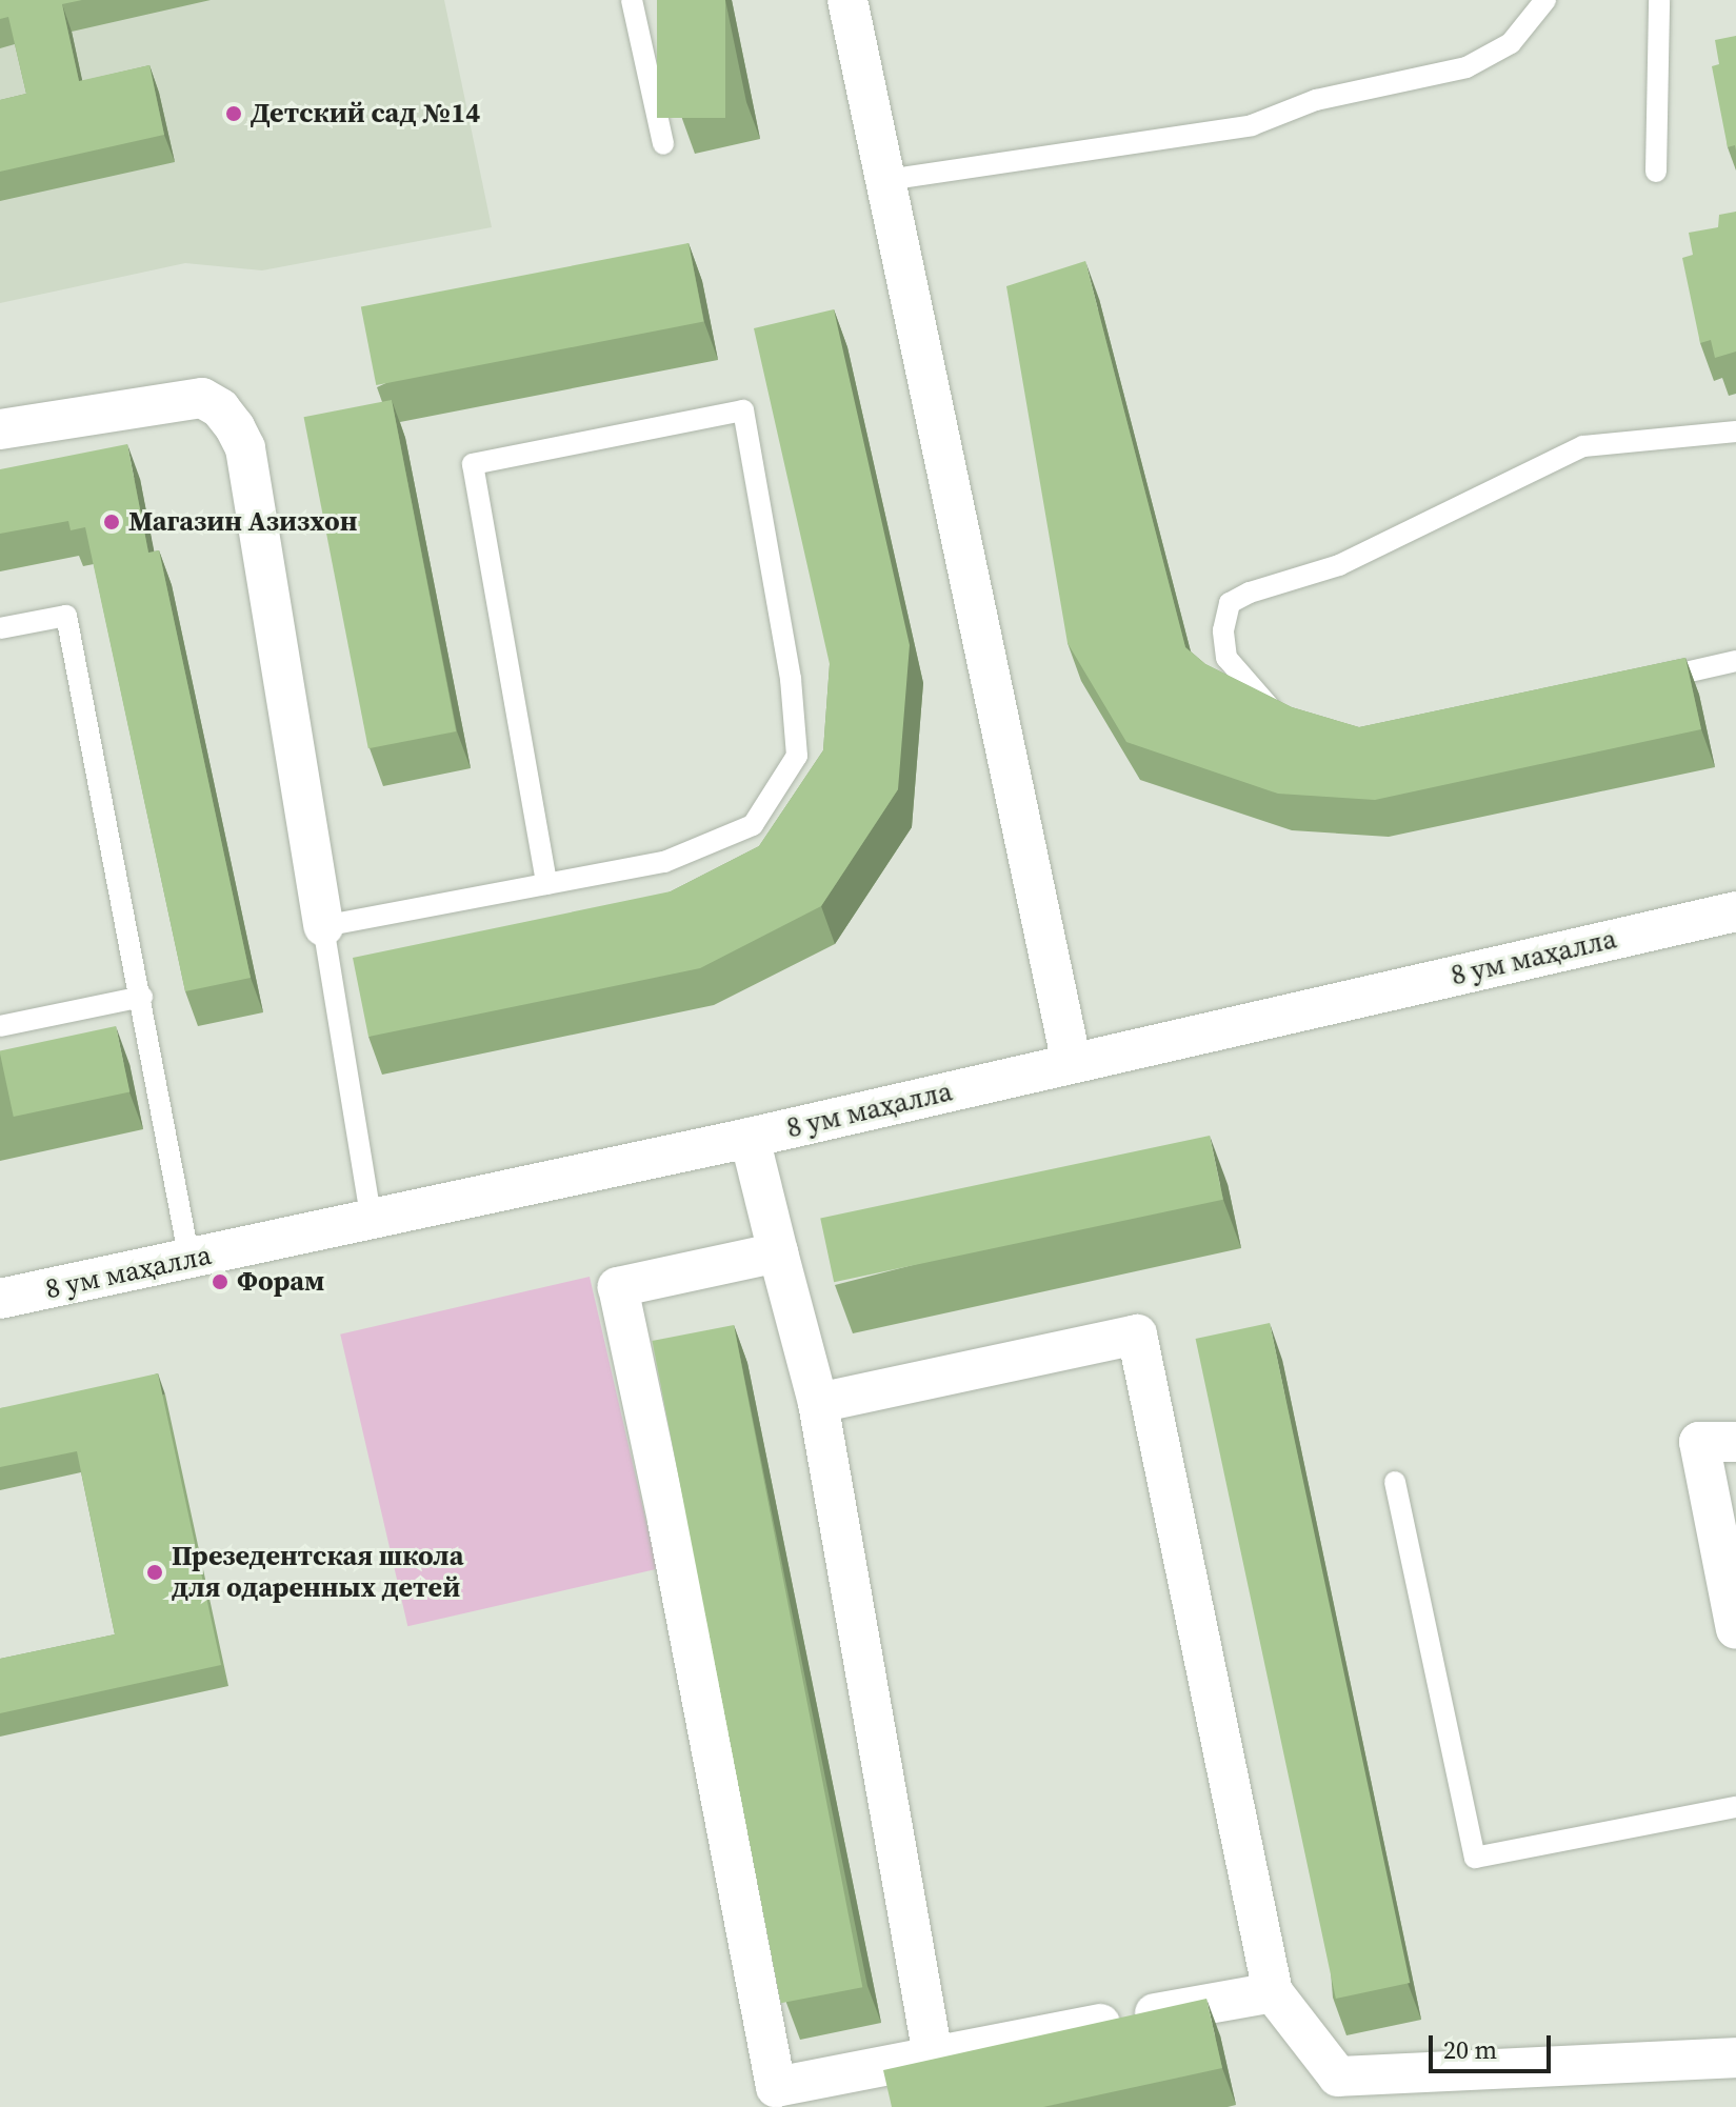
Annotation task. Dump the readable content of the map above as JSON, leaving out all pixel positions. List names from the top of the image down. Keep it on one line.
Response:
{"streets":{"street":["8 ум маҳалла"]},"places":["Детский сад №14","Магазин Азизхон","Форам","Презедентская школа для одаренных детей"],"scale_bar":"20 m"}
